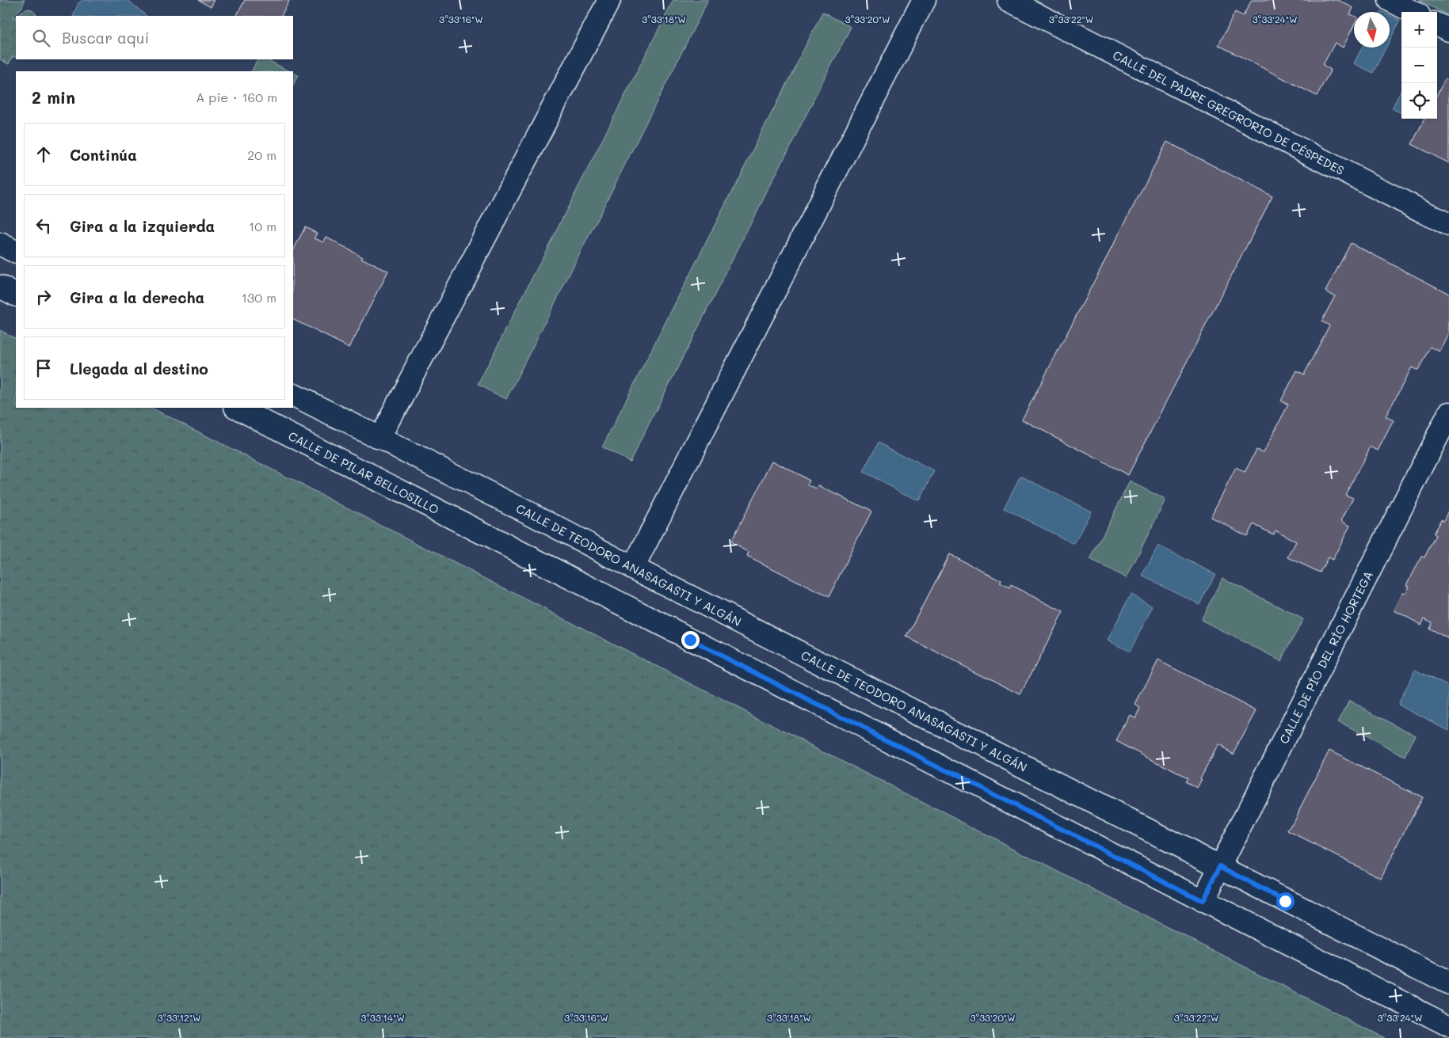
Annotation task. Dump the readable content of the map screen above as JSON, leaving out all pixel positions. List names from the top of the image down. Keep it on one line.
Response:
{"streets":{"street":["CALLE DEL PADRE GREGRORIO DE CÉSPEDES","CALLE DE PILAR BELLOSILLO","CALLE DE TEODORO ANASAGASTI Y ALGÁN","CALLE DE PÍO DEL RÍO HORTEGA"]},"crossings":[["CALLE DE PILAR BELLOSILLO","CALLE DE PÍO DEL RÍO HORTEGA"],["CALLE DE TEODORO ANASAGASTI Y ALGÁN","CALLE DE PÍO DEL RÍO HORTEGA"]],"north":"bottom","page":{"map_buttons":["+","−"],"search":"Buscar aquí","heading":["2 min","A pie · 160 m"],"list":[["Continúa","20 m"],["Gira a la izquierda","10 m"],["Gira a la derecha","130 m"],"Llegada al destino"]},"coordinates":["3°33'16\"W","3°33'18\"W","3°33'20\"W","3°33'22\"W","3°33'24\"W","3°33'12\"W","3°33'14\"W"]}
